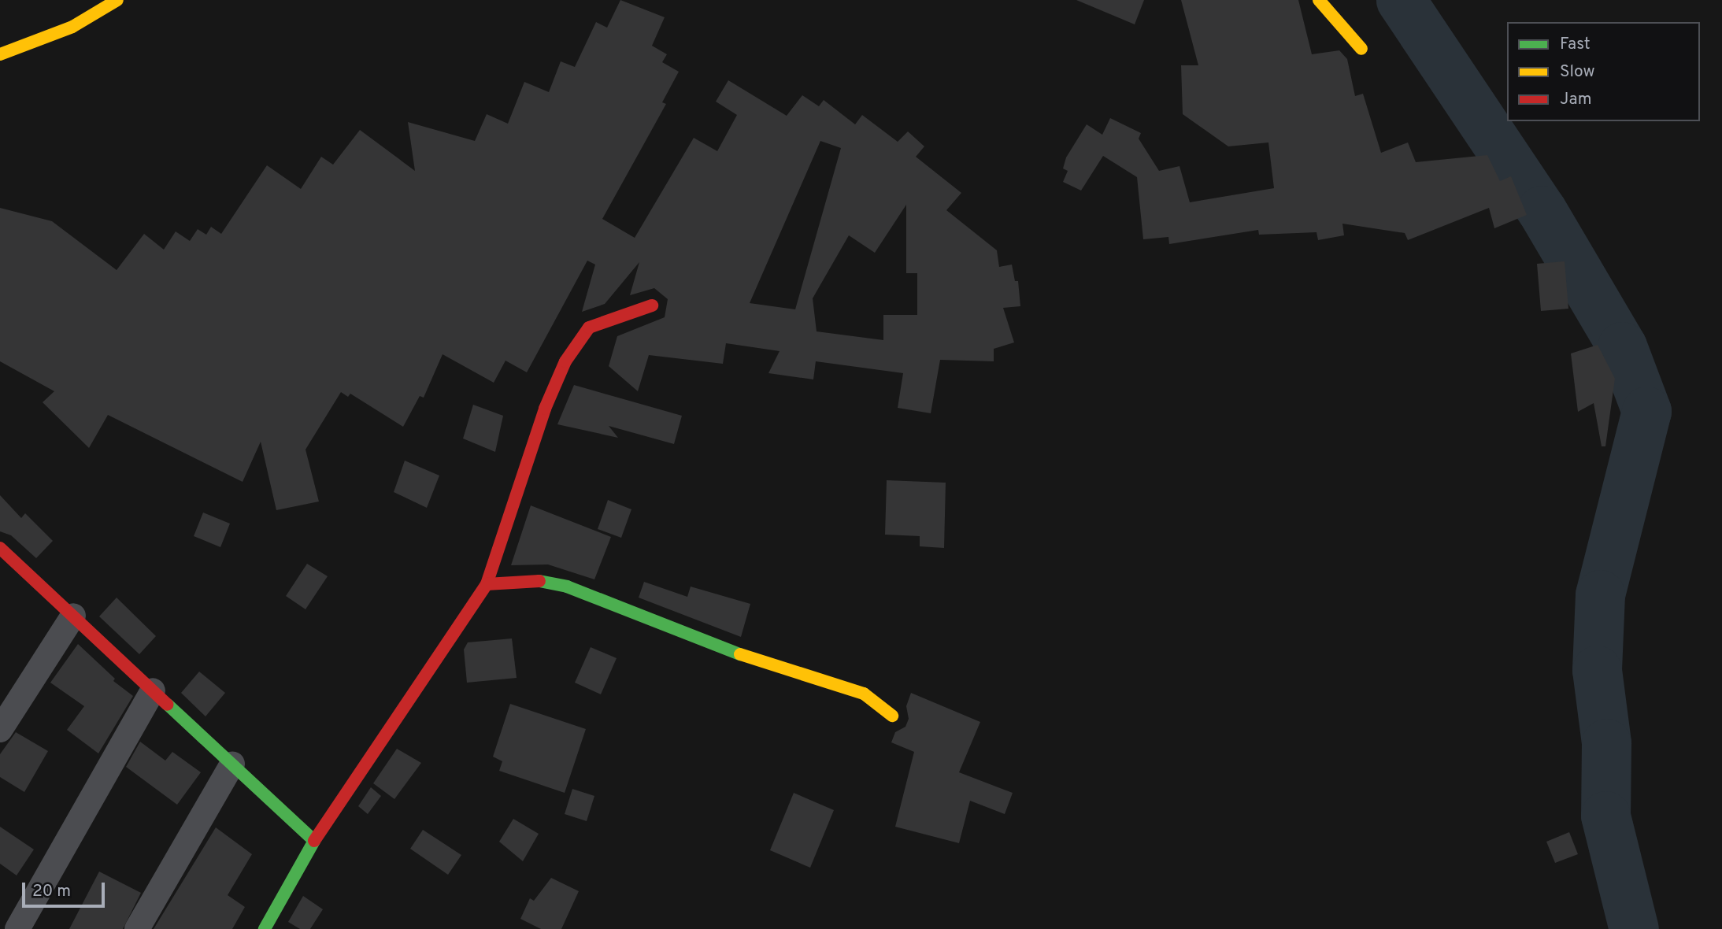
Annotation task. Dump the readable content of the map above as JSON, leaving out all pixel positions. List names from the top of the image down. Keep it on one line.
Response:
{"legend":["Fast","Slow","Jam"],"scale_bar":"20 m"}
